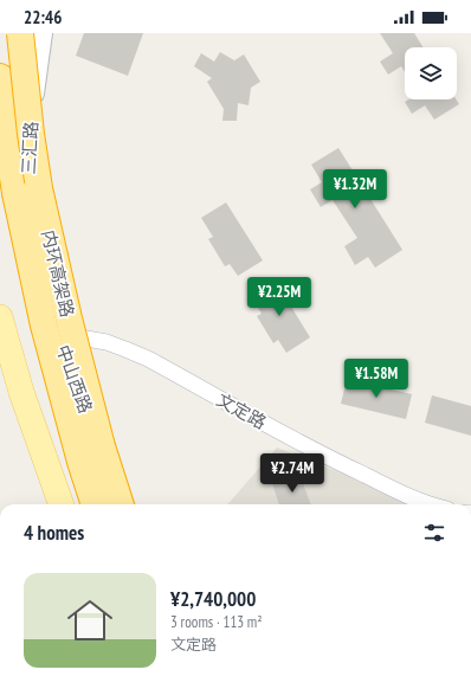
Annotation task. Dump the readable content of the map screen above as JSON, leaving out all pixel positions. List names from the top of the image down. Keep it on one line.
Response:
{"streets":{"highway":["内环高架路"],"main road":["中山西路"],"street":["三汇路","文定路"]},"crossings":[["三汇路","中山西路"],["中山西路","文定路"]],"page":{"status":"22:46","price":["¥1.32M","¥2.25M","¥1.58M","¥2.74M"],"heading":"4 homes","list":[{"name":"¥2,740,000","note":"3 rooms · 113 m² · 文定路"}]}}
